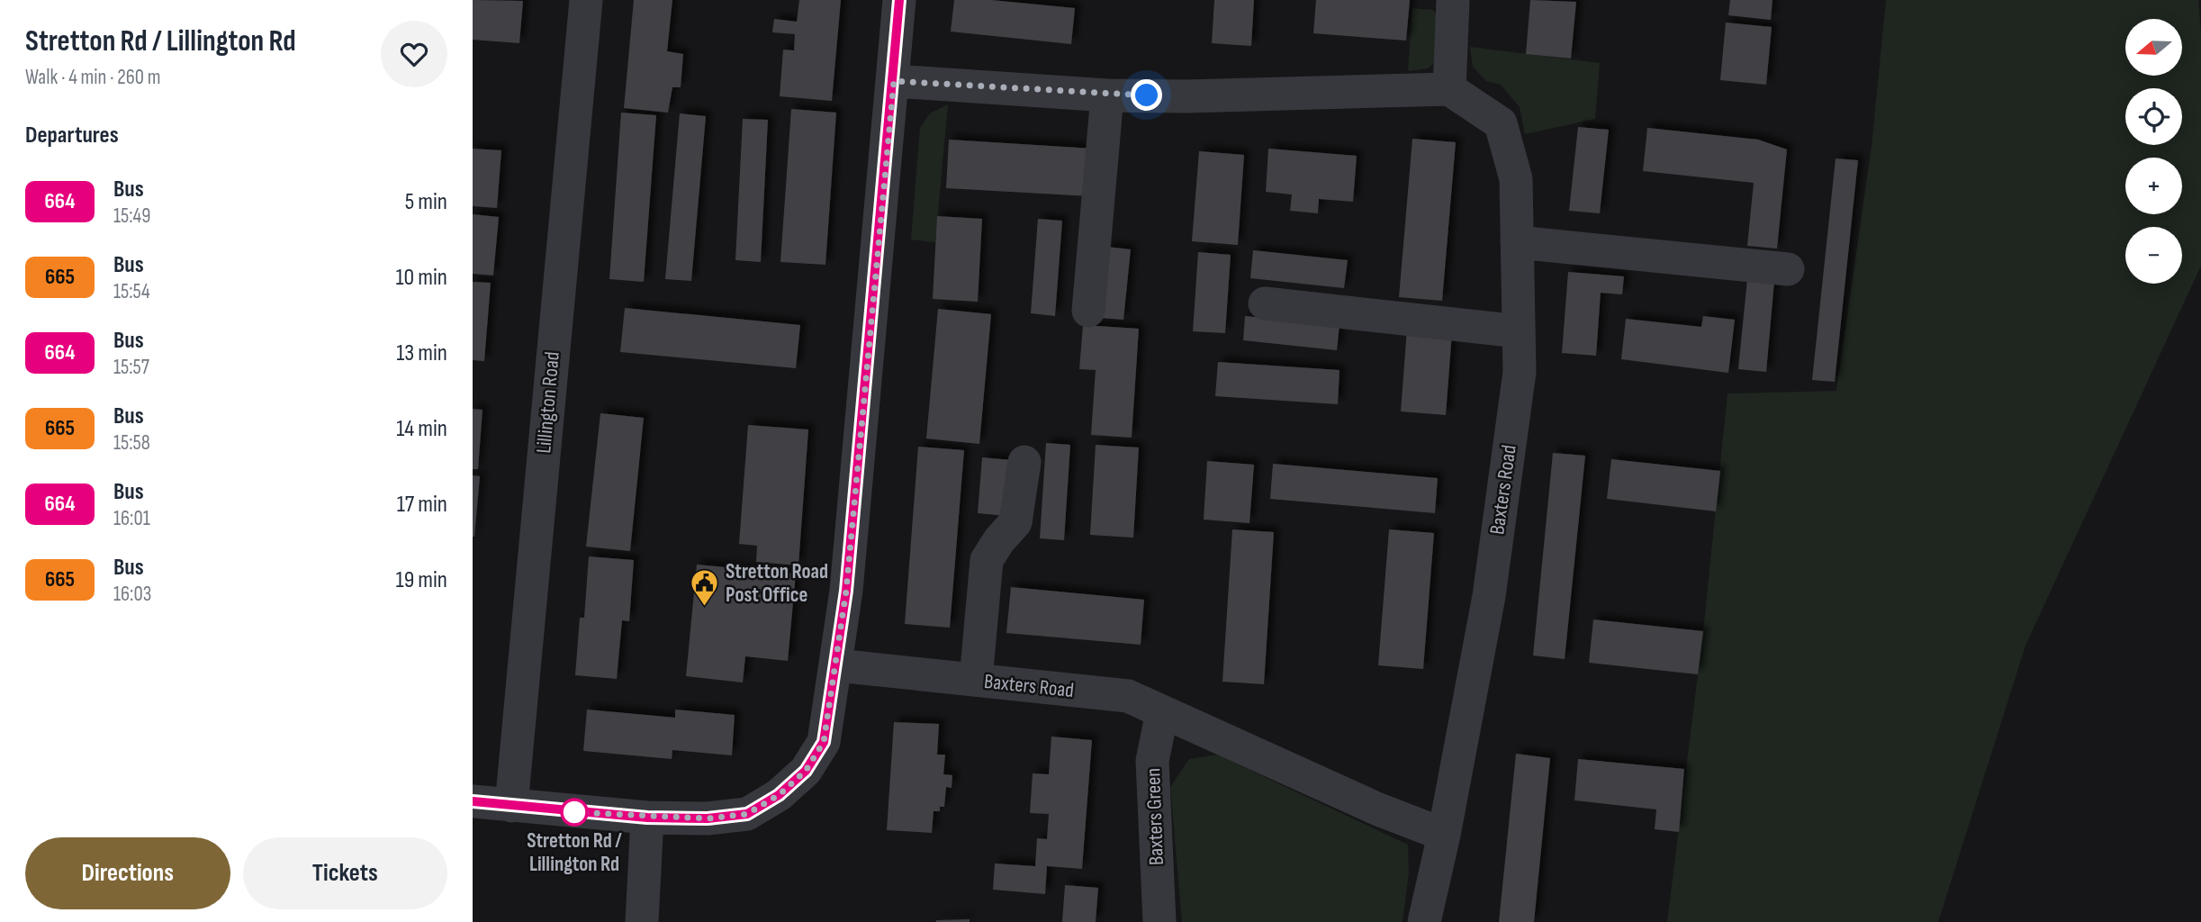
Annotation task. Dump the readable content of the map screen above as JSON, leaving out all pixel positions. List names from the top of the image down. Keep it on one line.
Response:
{"streets":{"street":["Lillington Road","Baxters Road","Baxters Green"]},"crossings":[["Baxters Road","Baxters Green"]],"places":{"public building":["Stretton Road Post Office"],"other":["Stretton Rd / Lillington Rd"]},"lines":["bus line 664"],"north":"left","page":{"heading":[["Stretton Rd / Lillington Rd","Walk · 4 min · 260 m"],"Departures"],"map_buttons":["+","−"],"list":[{"mark":"664","name":"Bus","note":"15:49","value":"5 min"},{"mark":"665","name":"Bus","note":"15:54","value":"10 min"},{"mark":"664","name":"Bus","note":"15:57","value":"13 min"},{"mark":"665","name":"Bus","note":"15:58","value":"14 min"},{"mark":"664","name":"Bus","note":"16:01","value":"17 min"},{"mark":"665","name":"Bus","note":"16:03","value":"19 min"}],"buttons":["Directions","Tickets"]}}
